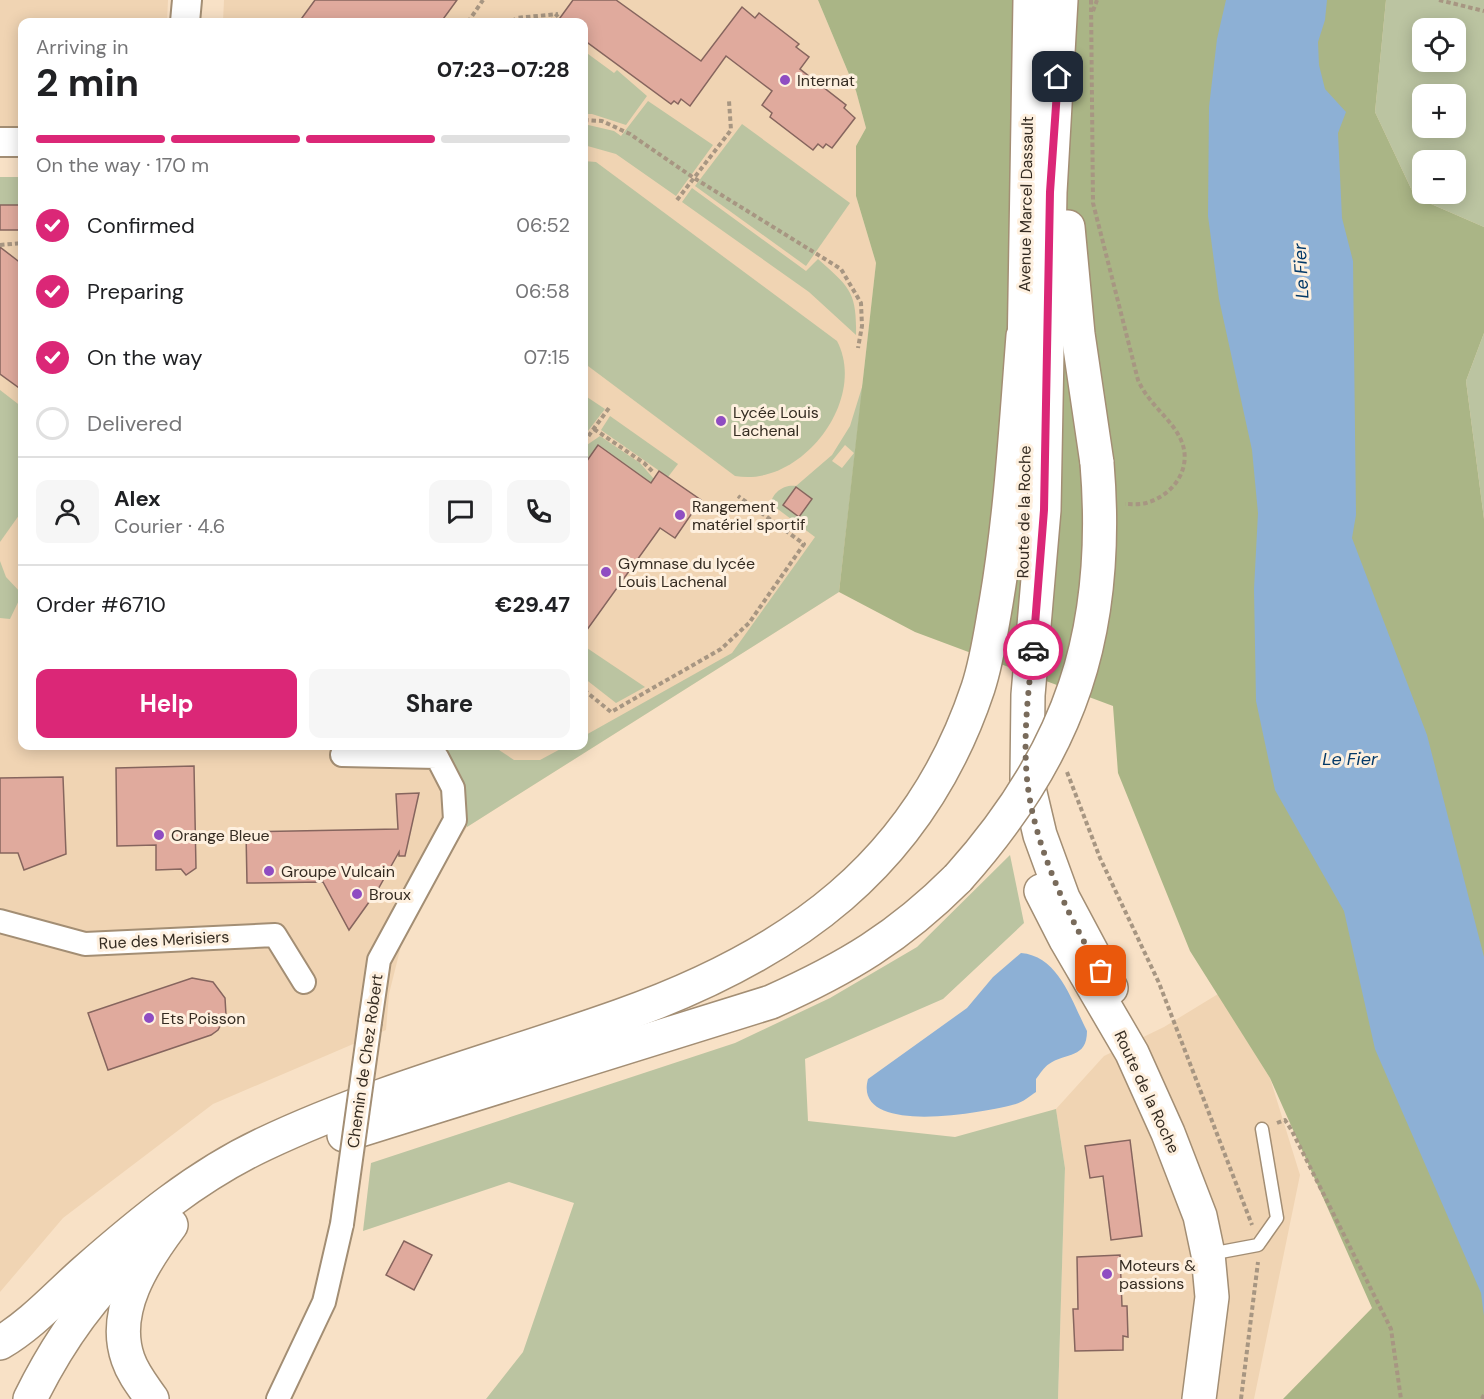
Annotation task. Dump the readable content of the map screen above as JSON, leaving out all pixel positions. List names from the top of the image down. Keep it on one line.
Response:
{"streets":{"main road":["Avenue Marcel Dassault","Route de la Roche"],"street":["Rue des Merisiers","Chemin de Chez Robert"]},"crossings":[["Avenue Marcel Dassault","Route de la Roche"]],"water":["Le Fier"],"places":["Internat","Lycée Louis Lachenal","Rangement matériel sportif","Gymnase du lycée Louis Lachenal","Orange Bleue","Groupe Vulcain","Broux","Ets Poisson","Moteurs & passions"],"page":{"map_buttons":["+","−"],"heading":["2 min","Arriving in","07:23–07:28"],"panel":["Alex","Courier · 4.6","Order #6710","€29.47"],"bar":"On the way · 170 m","list":[["Confirmed","06:52"],["Preparing","06:58"],["On the way","07:15"],"Delivered"],"buttons":["Help","Share"]}}
